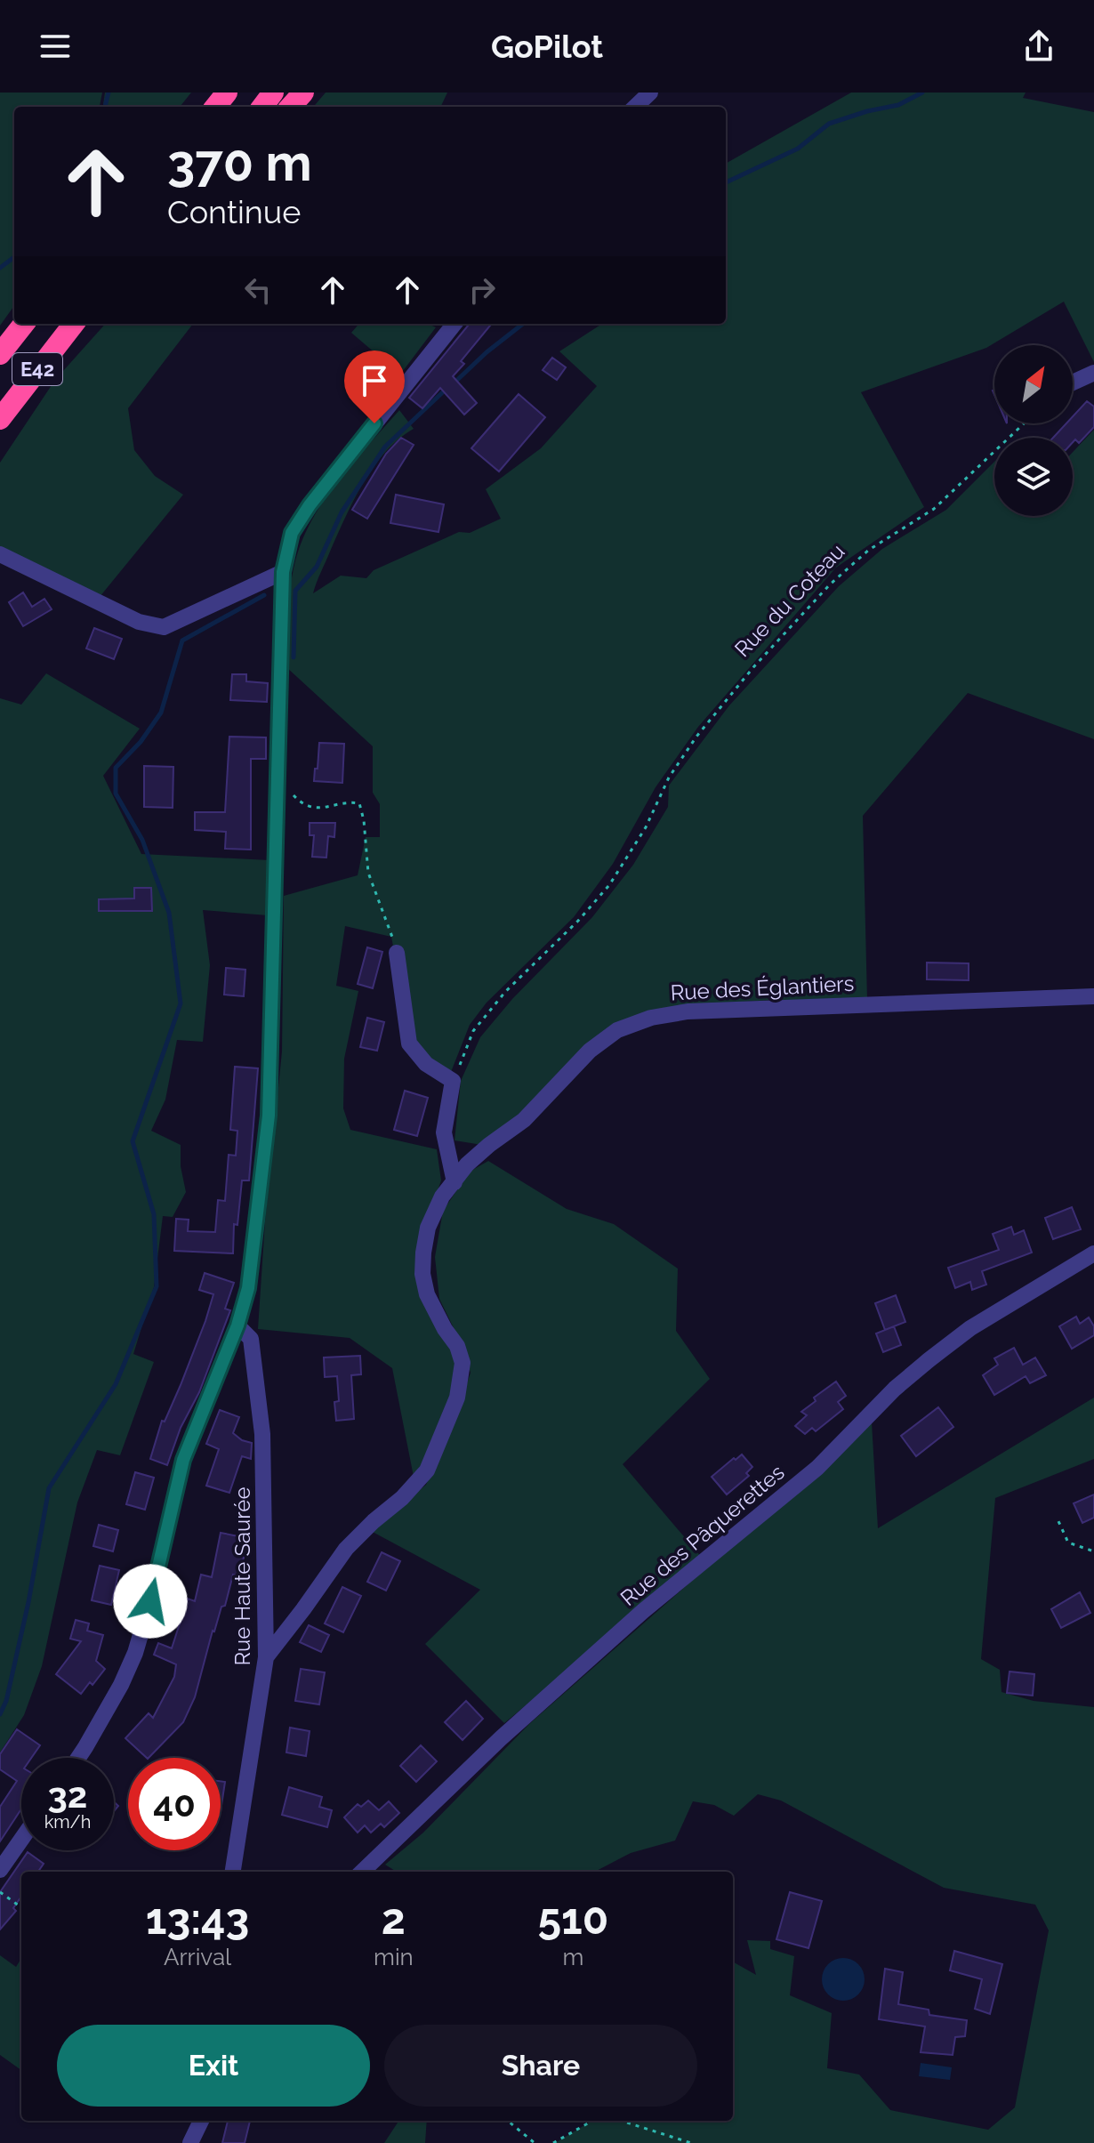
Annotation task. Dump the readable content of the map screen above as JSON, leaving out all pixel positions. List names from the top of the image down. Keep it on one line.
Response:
{"streets":{"highway":["E42"],"street":["Rue des Églantiers","Rue des Pâquerettes","Rue Haute Saurée"],"path":["Rue du Coteau"]},"crossings":[["Rue des Églantiers","Rue Haute Saurée"]],"north":"top right","page":{"header":"GoPilot","turn":["370 m","Continue"],"speed":"32 km/h","limit":"40","eta":["13:43","Arrival","2","min","510","m"],"buttons":["Exit","Share"]}}
